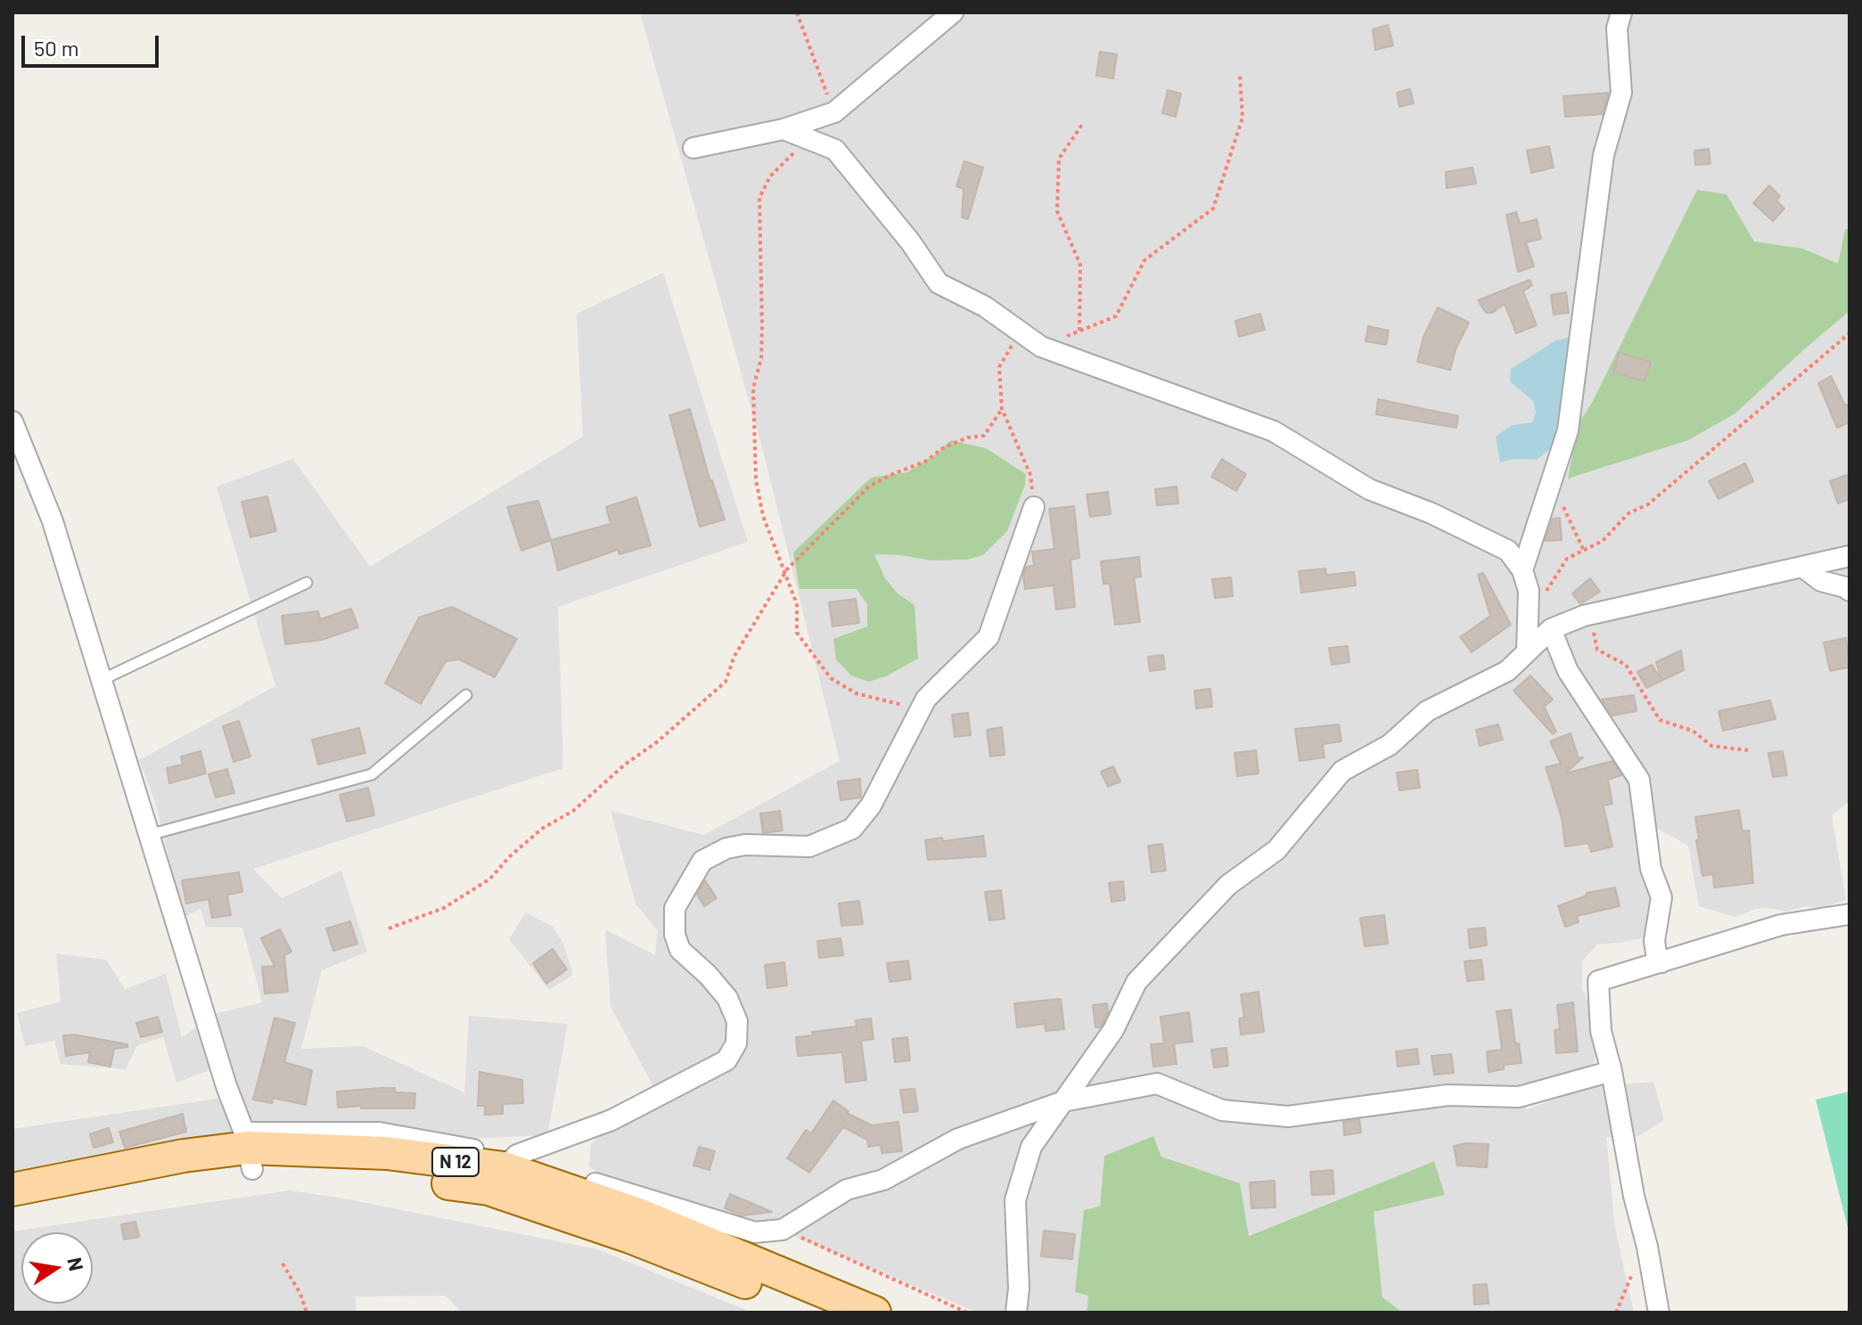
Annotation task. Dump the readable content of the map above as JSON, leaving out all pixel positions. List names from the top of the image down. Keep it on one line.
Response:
{"streets":{"main road":["N 12"]},"scale_bar":"50 m","north":"right"}
